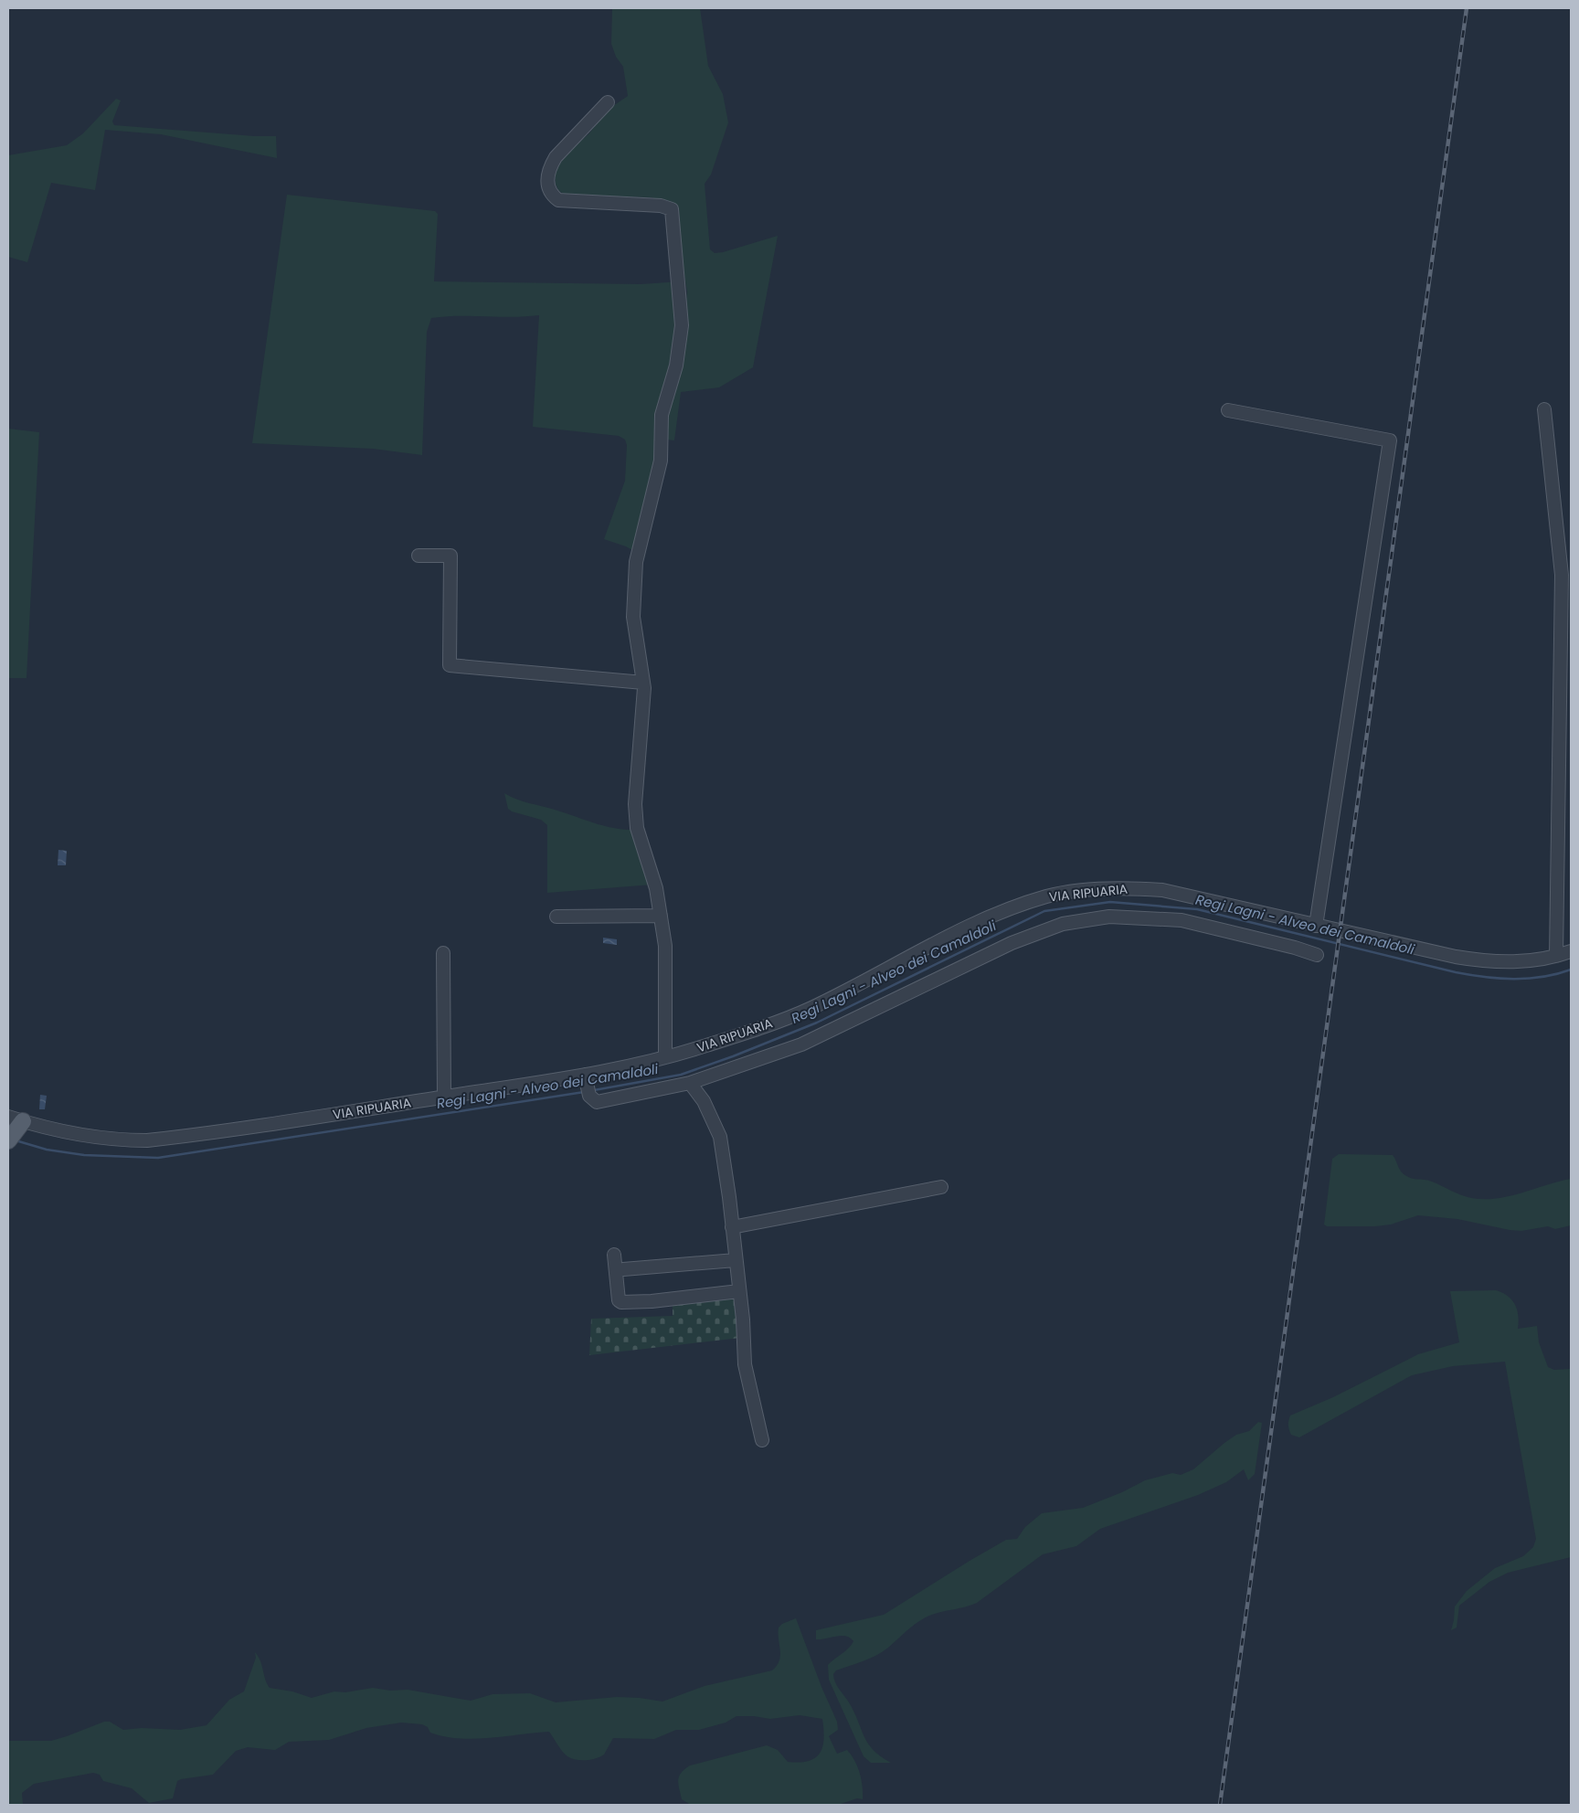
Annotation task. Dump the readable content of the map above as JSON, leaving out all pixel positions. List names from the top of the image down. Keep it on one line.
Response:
{"streets":{"street":["VIA RIPUARIA"]},"water":["Regi Lagni - Alveo dei Camaldoli"]}
